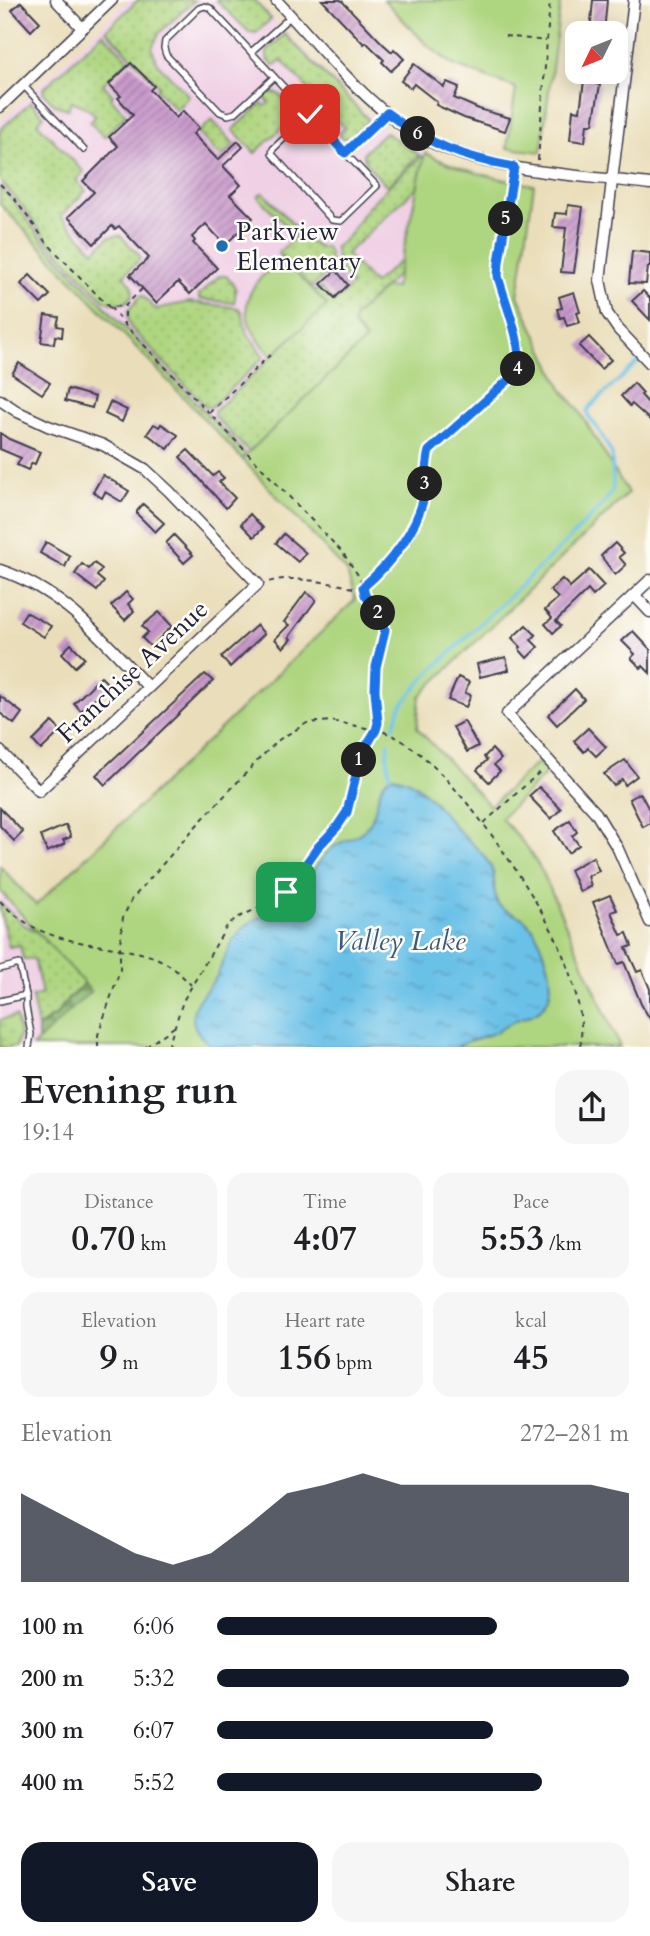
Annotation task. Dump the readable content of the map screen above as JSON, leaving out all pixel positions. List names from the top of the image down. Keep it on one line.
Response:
{"streets":{"street":["Franchise Avenue"]},"water":["Valley Lake"],"places":["Parkview Elementary"],"north":"bottom left","page":{"pins":["6","5","4","3","2","1"],"heading":["Evening run","19:14"],"stats":[["Distance","0.70 km"],["Time","4:07"],["Pace","5:53 /km"],["Elevation","9 m"],["Heart rate","156 bpm"],["kcal","45"]],"chart":["Elevation","272–281 m"],"list":[{"name":"100 m","note":"6:06"},{"name":"200 m","note":"5:32"},{"name":"300 m","note":"6:07"},{"name":"400 m","note":"5:52"}],"buttons":["Save","Share"]}}
